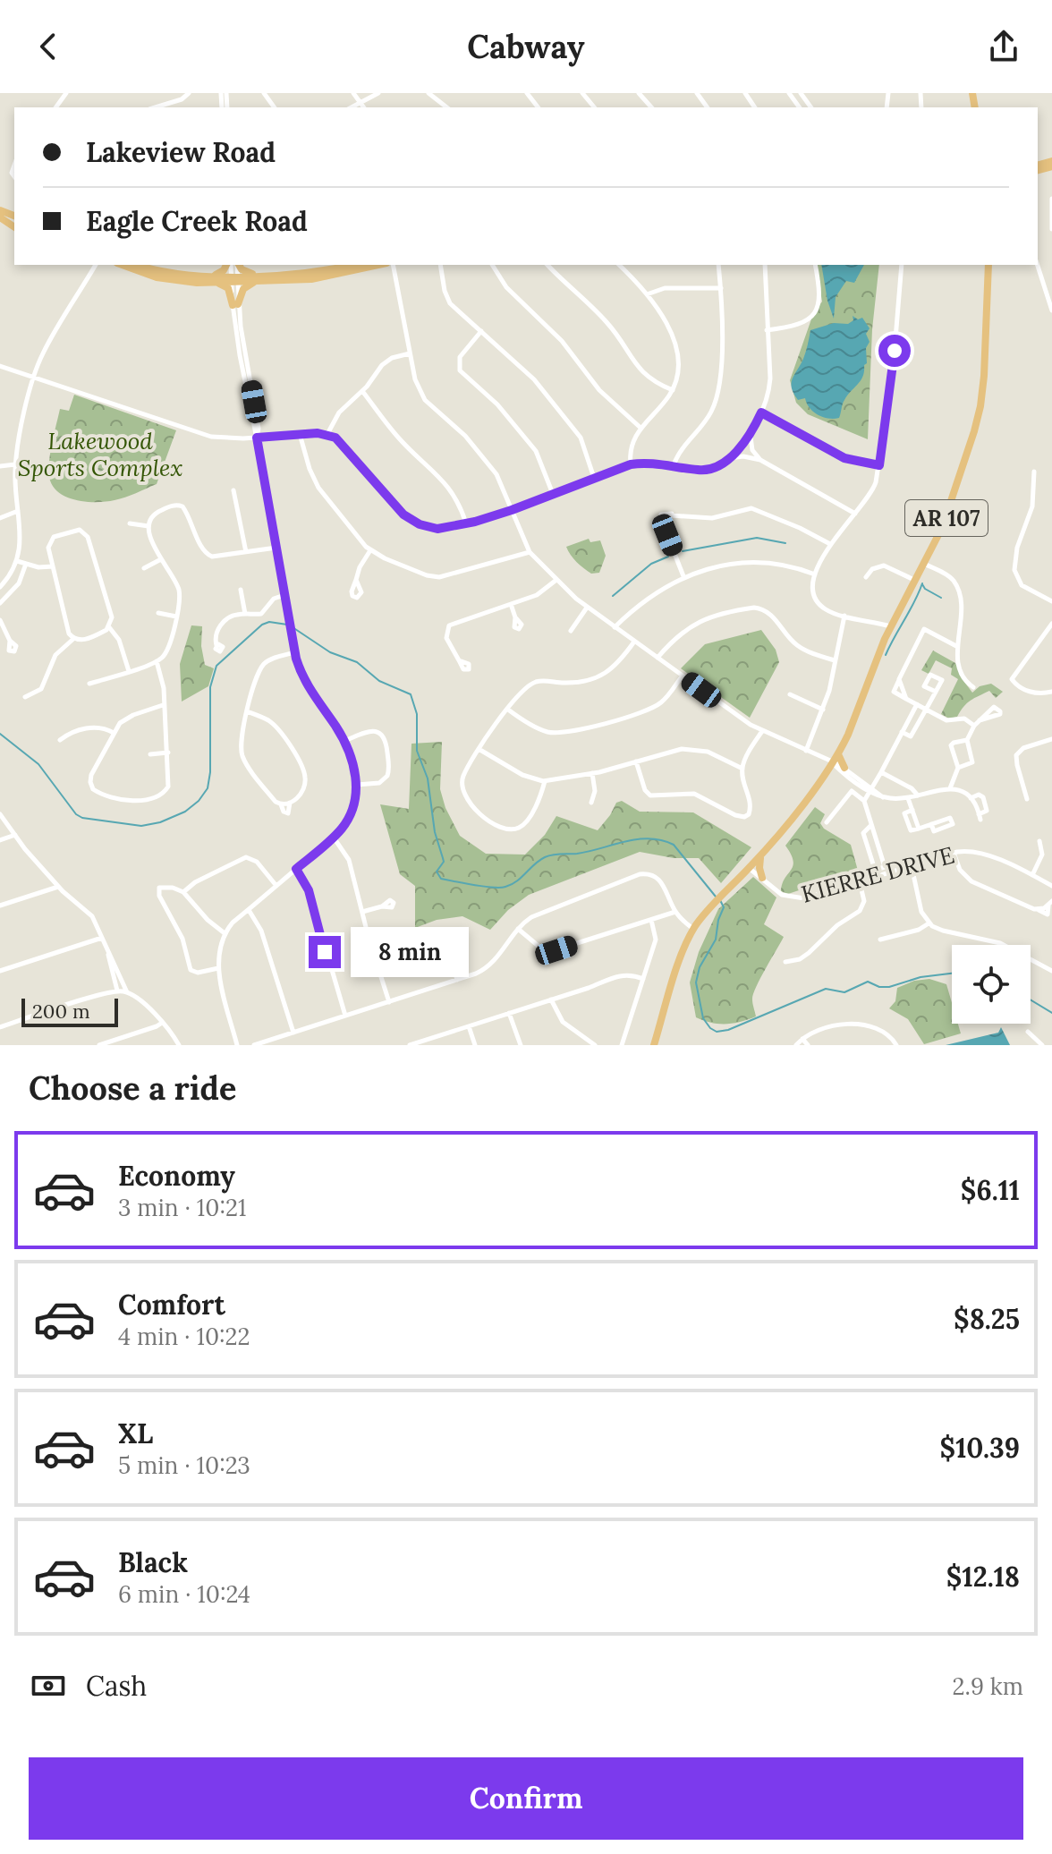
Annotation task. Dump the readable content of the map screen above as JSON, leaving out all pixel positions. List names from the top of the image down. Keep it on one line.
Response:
{"streets":{"main road":["AR 107"],"street":["KIERRE DRIVE"]},"crossings":[["AR 107","KIERRE DRIVE"]],"parks":["Lakewood Sports Complex"],"scale_bar":"200 m","page":{"header":"Cabway","banner":["Lakeview Road","Eagle Creek Road"],"bubble":"8 min","scale":"200 m","heading":"Choose a ride","list":[{"name":"Economy","note":"3 min · 10:21","value":"$6.11"},{"name":"Comfort","note":"4 min · 10:22","value":"$8.25"},{"name":"XL","note":"5 min · 10:23","value":"$10.39"},{"name":"Black","note":"6 min · 10:24","value":"$12.18"}],"pay":["Cash","2.9 km"],"buttons":"Confirm"}}
